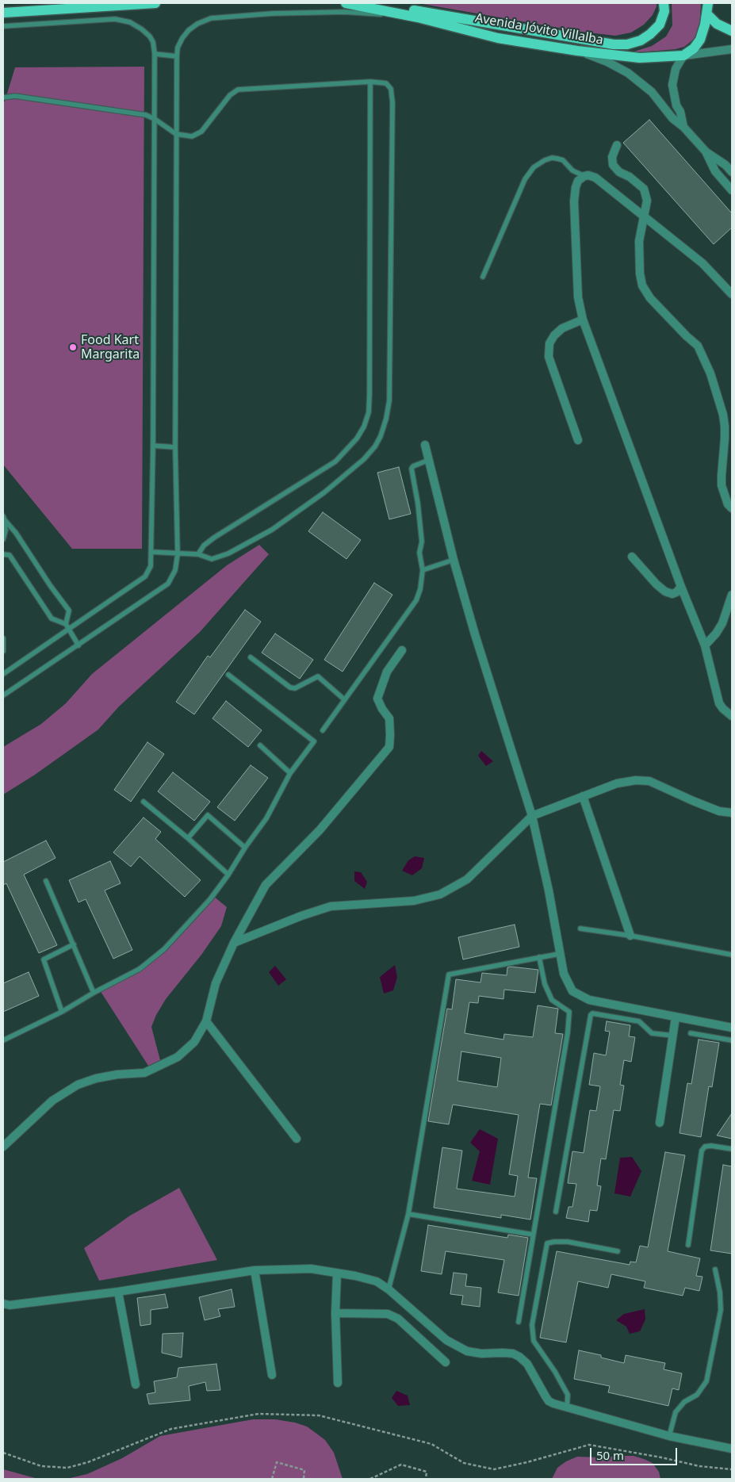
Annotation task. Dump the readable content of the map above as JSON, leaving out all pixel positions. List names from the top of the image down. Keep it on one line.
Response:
{"streets":{"main road":["Avenida Jóvito Villalba"]},"places":["Food Kart Margarita"],"scale_bar":"50 m"}
